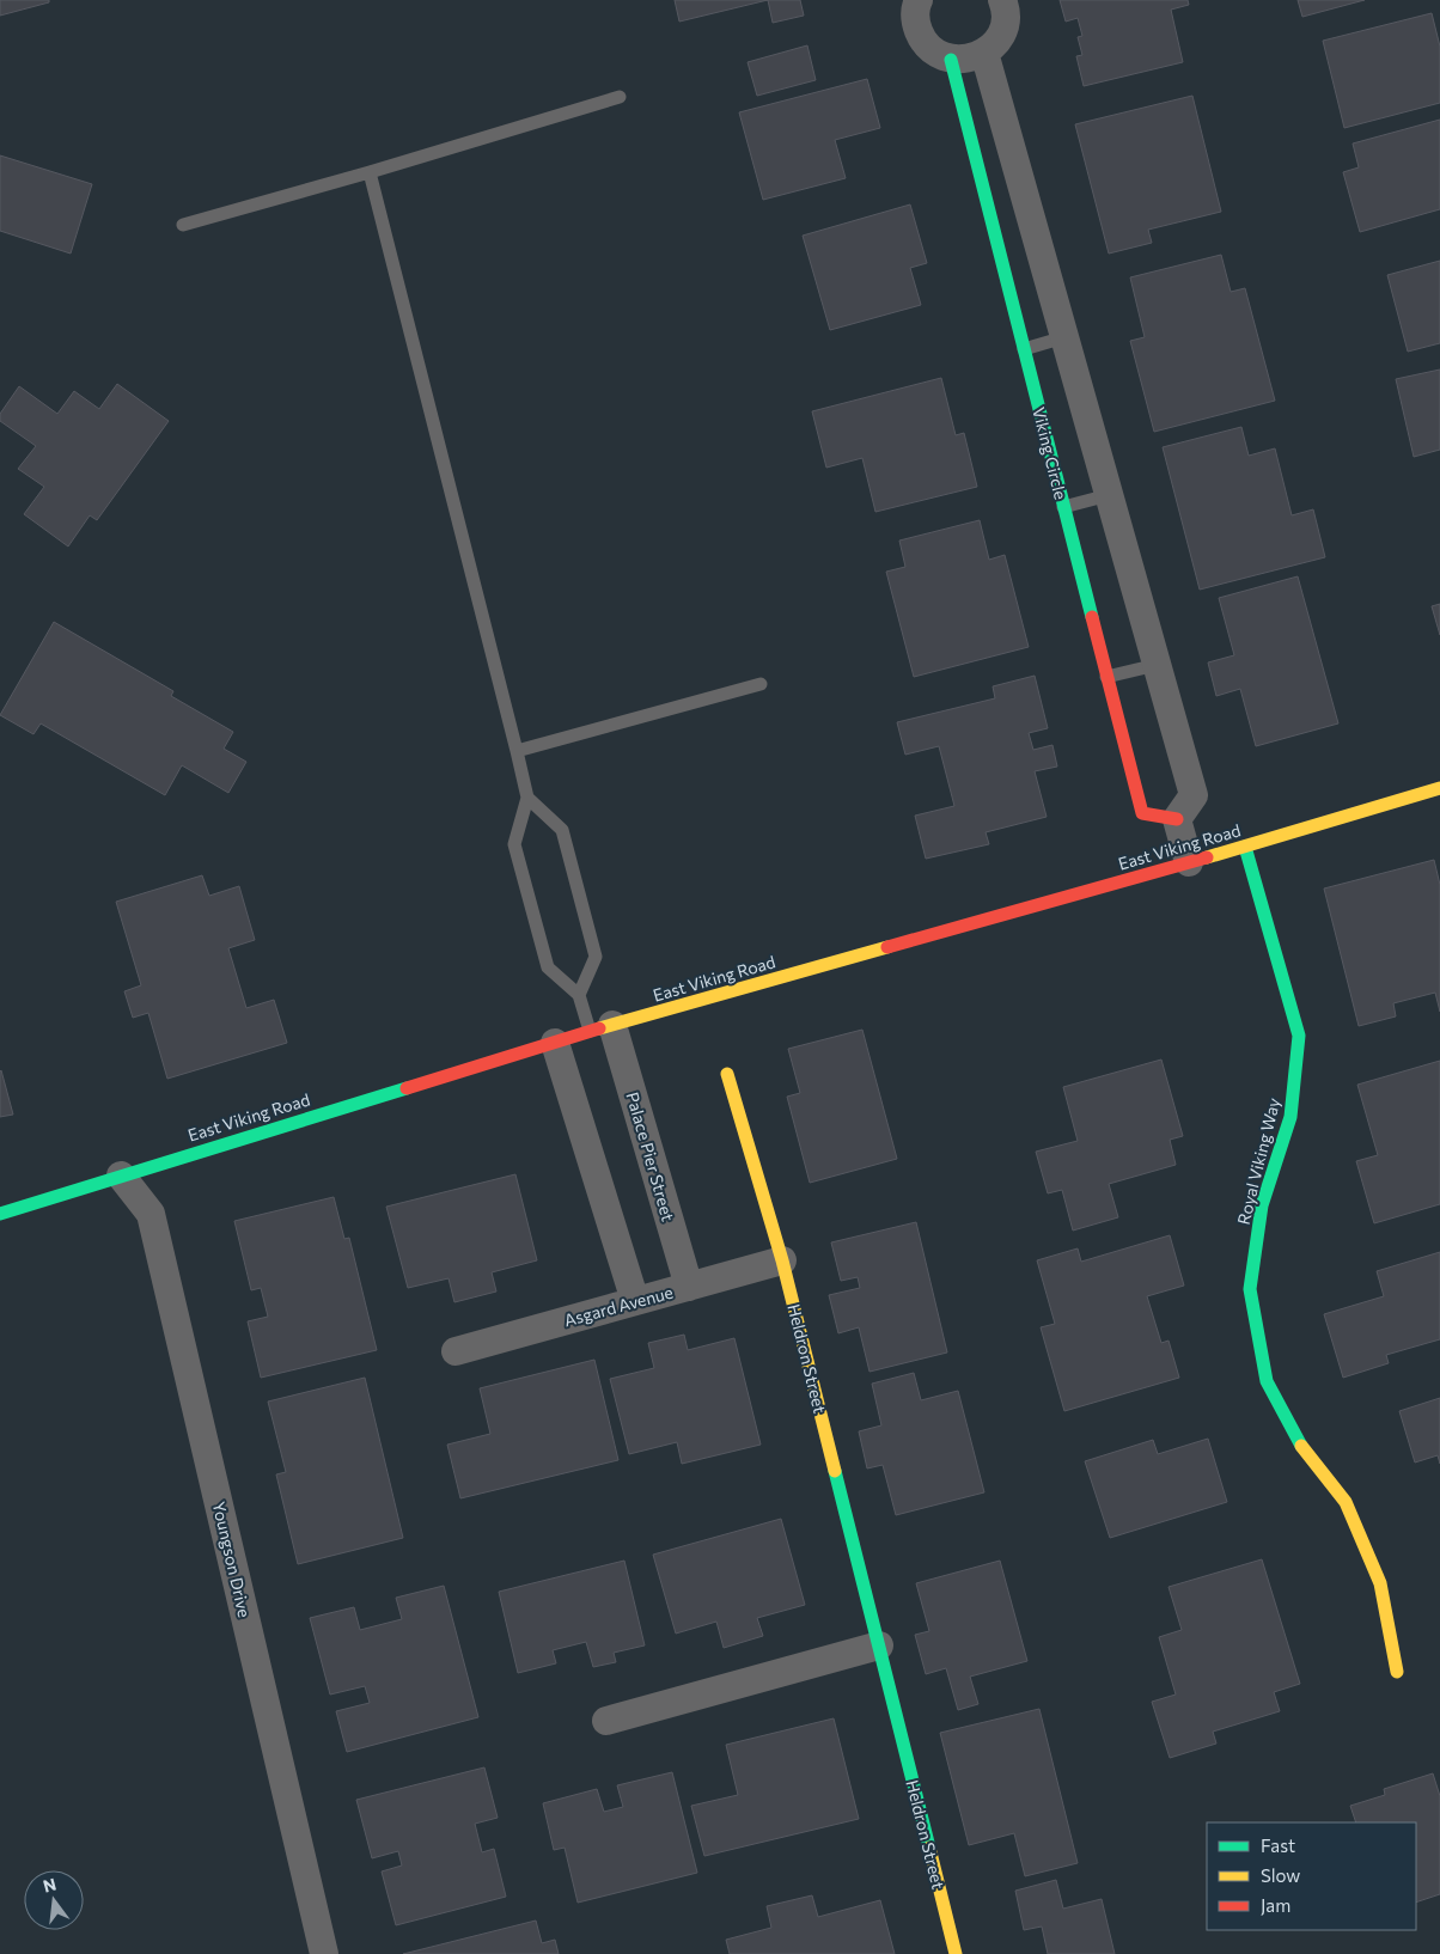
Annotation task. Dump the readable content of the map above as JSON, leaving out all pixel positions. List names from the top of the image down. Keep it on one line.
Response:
{"streets":{"street":["Viking Circle","East Viking Road","Palace Pier Street","Royal Viking Way","Asgard Avenue","Heldron Street","Youngson Drive"]},"crossings":[["East Viking Road","Palace Pier Street"],["East Viking Road","Royal Viking Way"],["East Viking Road","Youngson Drive"],["Palace Pier Street","Asgard Avenue"],["Asgard Avenue","Heldron Street"]],"legend":["Fast","Slow","Jam"],"north":"top"}
